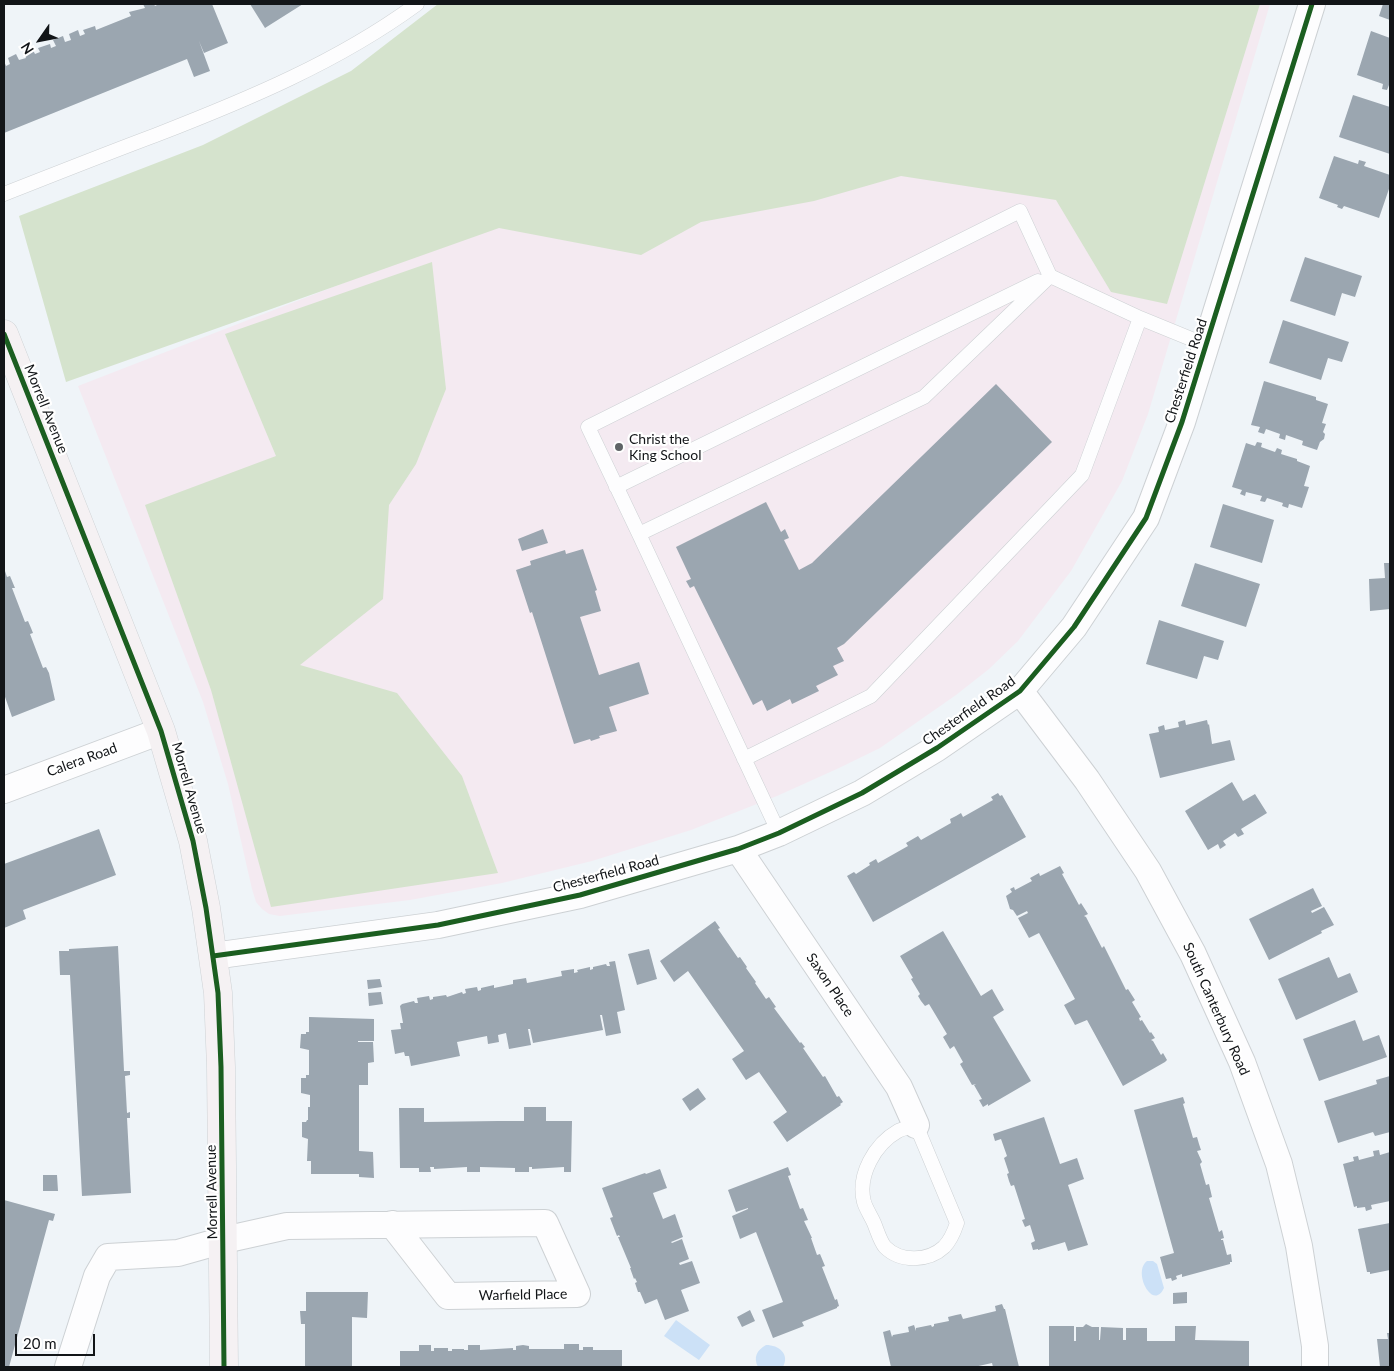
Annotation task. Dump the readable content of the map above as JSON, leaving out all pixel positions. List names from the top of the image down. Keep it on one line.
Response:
{"streets":{"street":["Chesterfield Road","Morrell Avenue","Calera Road","Saxon Place","South Canterbury Road","Warfield Place"]},"crossings":[["Chesterfield Road","Morrell Avenue"],["Chesterfield Road","Saxon Place"],["Chesterfield Road","South Canterbury Road"],["Morrell Avenue","Calera Road"],["Morrell Avenue","Warfield Place"]],"places":["Christ the King School"],"scale_bar":"20 m","north":"bottom left"}
